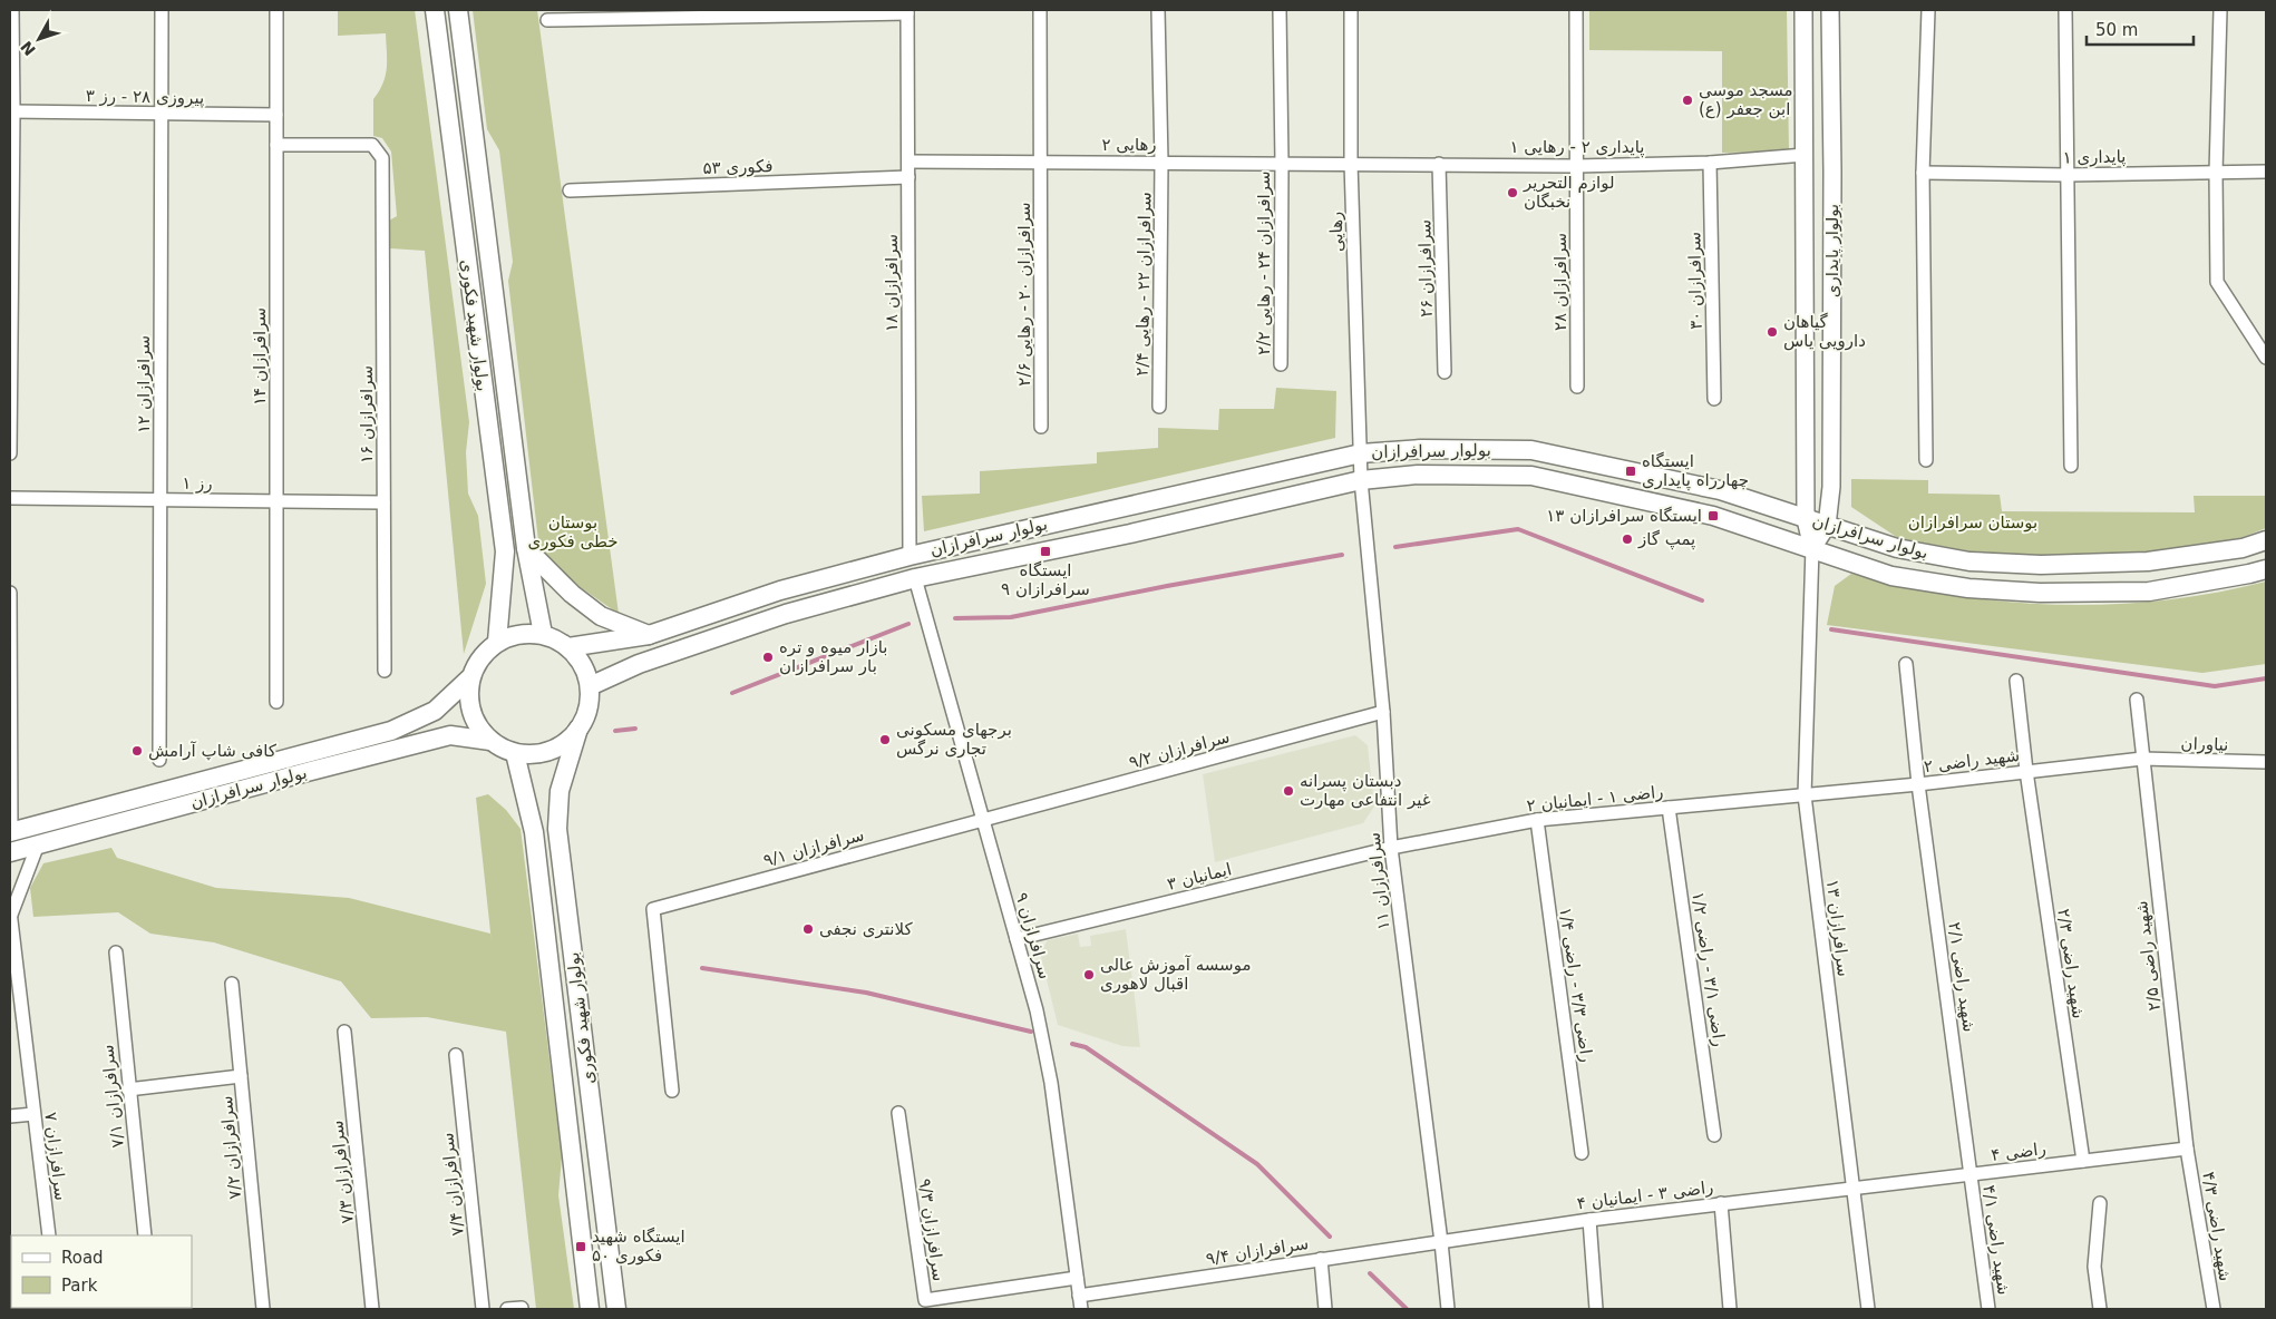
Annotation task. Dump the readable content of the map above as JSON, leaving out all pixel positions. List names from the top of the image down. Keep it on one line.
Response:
{"streets":{"main road":["بولوار شهید فکوری","بولوار سرافرازان"],"street":["پیروزی ۲۸ - رز ۳","رهایی ۲","پایداری ۲ - رهایی ۱","پایداری ۱","فکوری ۵۳","رهایی","بولوار پایداری","سرافرازان ۲۴ - رهایی ۲/۲","سرافرازان ۲۶","سرافرازان ۳۰","سرافرازان ۲۸","سرافرازان ۱۸","سرافرازان ۲۲ - رهایی ۲/۴","سرافرازان ۲۰ - رهایی ۲/۶","سرافرازان ۱۴","سرافرازان ۱۲","سرافرازان ۱۶","رز ۱","نیاوران","سرافرازان ۹/۲","شهید راضی ۲","راضی ۱ - ایمانیان ۲","سرافرازان ۹/۱","ایمانیان ۳","سرافرازان ۱۱","سرافرازان ۱۳","سرافرازان ۹","شهید راضی ۲/۵","شهید راضی ۲/۳","راضی ۳/۱ - راضی ۱/۲","شهید راضی ۲/۱","راضی ۳/۳ - راضی ۱/۴","سرافرازان ۷/۱","سرافرازان ۷/۲","راضی ۴","سرافرازان ۷","سرافرازان ۷/۳","سرافرازان ۷/۴","راضی ۳ - ایمانیان ۴","شهید راضی ۴/۳","سرافرازان ۹/۳","شهید راضی ۴/۱","سرافرازان ۹/۴"]},"crossings":[["پیروزی ۲۸ - رز ۳","سرافرازان ۱۴"],["پیروزی ۲۸ - رز ۳","سرافرازان ۱۲"],["رهایی ۲","پایداری ۲ - رهایی ۱"],["رهایی ۲","رهایی"],["رهایی ۲","سرافرازان ۲۴ - رهایی ۲/۲"],["رهایی ۲","سرافرازان ۱۸"],["رهایی ۲","سرافرازان ۲۲ - رهایی ۲/۴"],["رهایی ۲","سرافرازان ۲۰ - رهایی ۲/۶"],["پایداری ۲ - رهایی ۱","رهایی"],["پایداری ۲ - رهایی ۱","بولوار پایداری"],["پایداری ۲ - رهایی ۱","سرافرازان ۲۶"],["پایداری ۲ - رهایی ۱","سرافرازان ۳۰"],["پایداری ۲ - رهایی ۱","سرافرازان ۲۸"],["فکوری ۵۳","سرافرازان ۱۸"],["رهایی","بولوار سرافرازان"],["رهایی","سرافرازان ۱۱"],["بولوار پایداری","بولوار سرافرازان"],["بولوار پایداری","سرافرازان ۱۳"],["سرافرازان ۱۸","بولوار سرافرازان"],["بولوار شهید فکوری","بولوار سرافرازان"],["سرافرازان ۱۴","سرافرازان ۱۶"],["سرافرازان ۱۴","رز ۱"],["سرافرازان ۱۲","رز ۱"],["سرافرازان ۱۶","رز ۱"],["بولوار سرافرازان","سرافرازان ۱۱"],["بولوار سرافرازان","سرافرازان ۱۳"],["بولوار سرافرازان","سرافرازان ۹"],["نیاوران","شهید راضی ۲"],["نیاوران","شهید راضی ۲/۵"],["سرافرازان ۹/۲","سرافرازان ۹/۱"],["سرافرازان ۹/۲","سرافرازان ۱۱"],["سرافرازان ۹/۲","سرافرازان ۹"],["شهید راضی ۲","راضی ۱ - ایمانیان ۲"],["شهید راضی ۲","سرافرازان ۱۳"],["شهید راضی ۲","شهید راضی ۲/۵"],["شهید راضی ۲","شهید راضی ۲/۳"],["شهید راضی ۲","شهید راضی ۲/۱"],["راضی ۱ - ایمانیان ۲","ایمانیان ۳"],["راضی ۱ - ایمانیان ۲","سرافرازان ۱۱"],["راضی ۱ - ایمانیان ۲","سرافرازان ۱۳"],["راضی ۱ - ایمانیان ۲","راضی ۳/۱ - راضی ۱/۲"],["راضی ۱ - ایمانیان ۲","راضی ۳/۳ - راضی ۱/۴"],["سرافرازان ۹/۱","سرافرازان ۹"],["ایمانیان ۳","سرافرازان ۱۱"],["ایمانیان ۳","سرافرازان ۹"],["سرافرازان ۱۱","راضی ۳ - ایمانیان ۴"],["سرافرازان ۱۱","سرافرازان ۹/۴"],["سرافرازان ۱۳","راضی ۴"],["سرافرازان ۱۳","راضی ۳ - ایمانیان ۴"],["سرافرازان ۹","سرافرازان ۹/۳"],["سرافرازان ۹","سرافرازان ۹/۴"],["شهید راضی ۲/۵","راضی ۴"],["شهید راضی ۲/۵","شهید راضی ۴/۳"],["شهید راضی ۲/۳","راضی ۴"],["شهید راضی ۲/۱","راضی ۴"],["شهید راضی ۲/۱","شهید راضی ۴/۱"],["راضی ۴","راضی ۳ - ایمانیان ۴"],["راضی ۴","شهید راضی ۴/۳"],["راضی ۴","شهید راضی ۴/۱"],["راضی ۳ - ایمانیان ۴","سرافرازان ۹/۴"]],"parks":["بوستان خطی فکوری","بوستان سرافرازان"],"places":{"other":["مسجد موسی ابن جعفر (ع)","لوازم التحریر نخبگان","گیاهان دارویی یاس","پمپ گاز","بازار میوه و تره بار سرافرازان","برجهای مسکونی تجاری نرگس","کافی شاپ آرامش","دبستان پسرانه غیر انتفاعی مهارت","کلانتری نجفی","موسسه آموزش عالی اقبال لاهوری"],"transit":["ایستگاه چهارراه پایداری","ایستگاه سرافرازان ۱۳","ایستگاه سرافرازان ۹","ایستگاه شهید فکوری ۵۰"]},"legend":["Road","Park"],"scale_bar":"50 m","north":"bottom left"}
